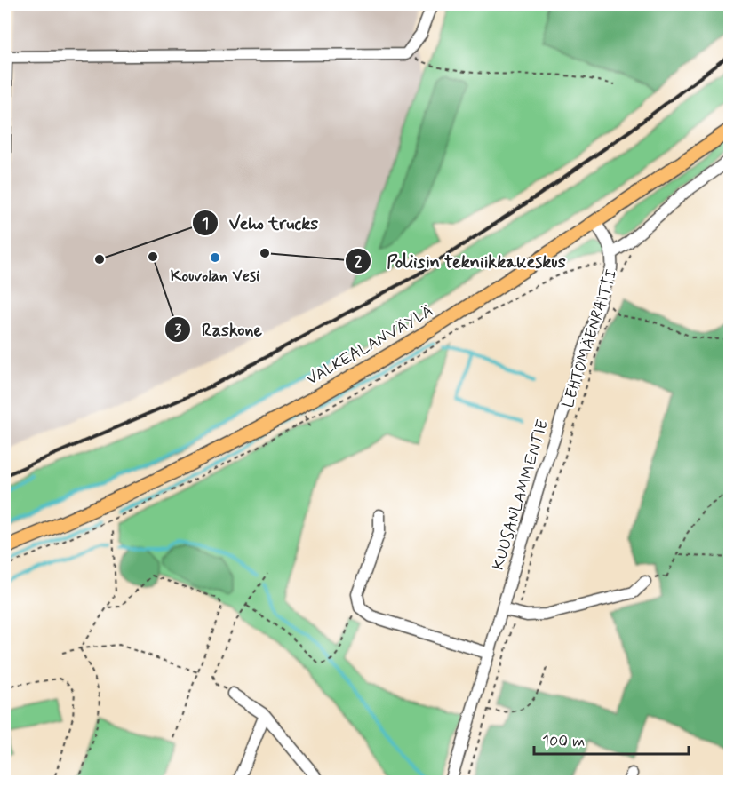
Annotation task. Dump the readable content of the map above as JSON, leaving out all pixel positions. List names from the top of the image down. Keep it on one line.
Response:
{"streets":{"main road":["VALKEALANVÄYLÄ"],"street":["KUUSANLAMMENTIE"],"path":["LEHTOMÄENRAITTI"]},"places":["Poliisin tekniikkakeskus","Raskone","Kouvolan Vesi","Veho trucks"],"scale_bar":"100 m"}
